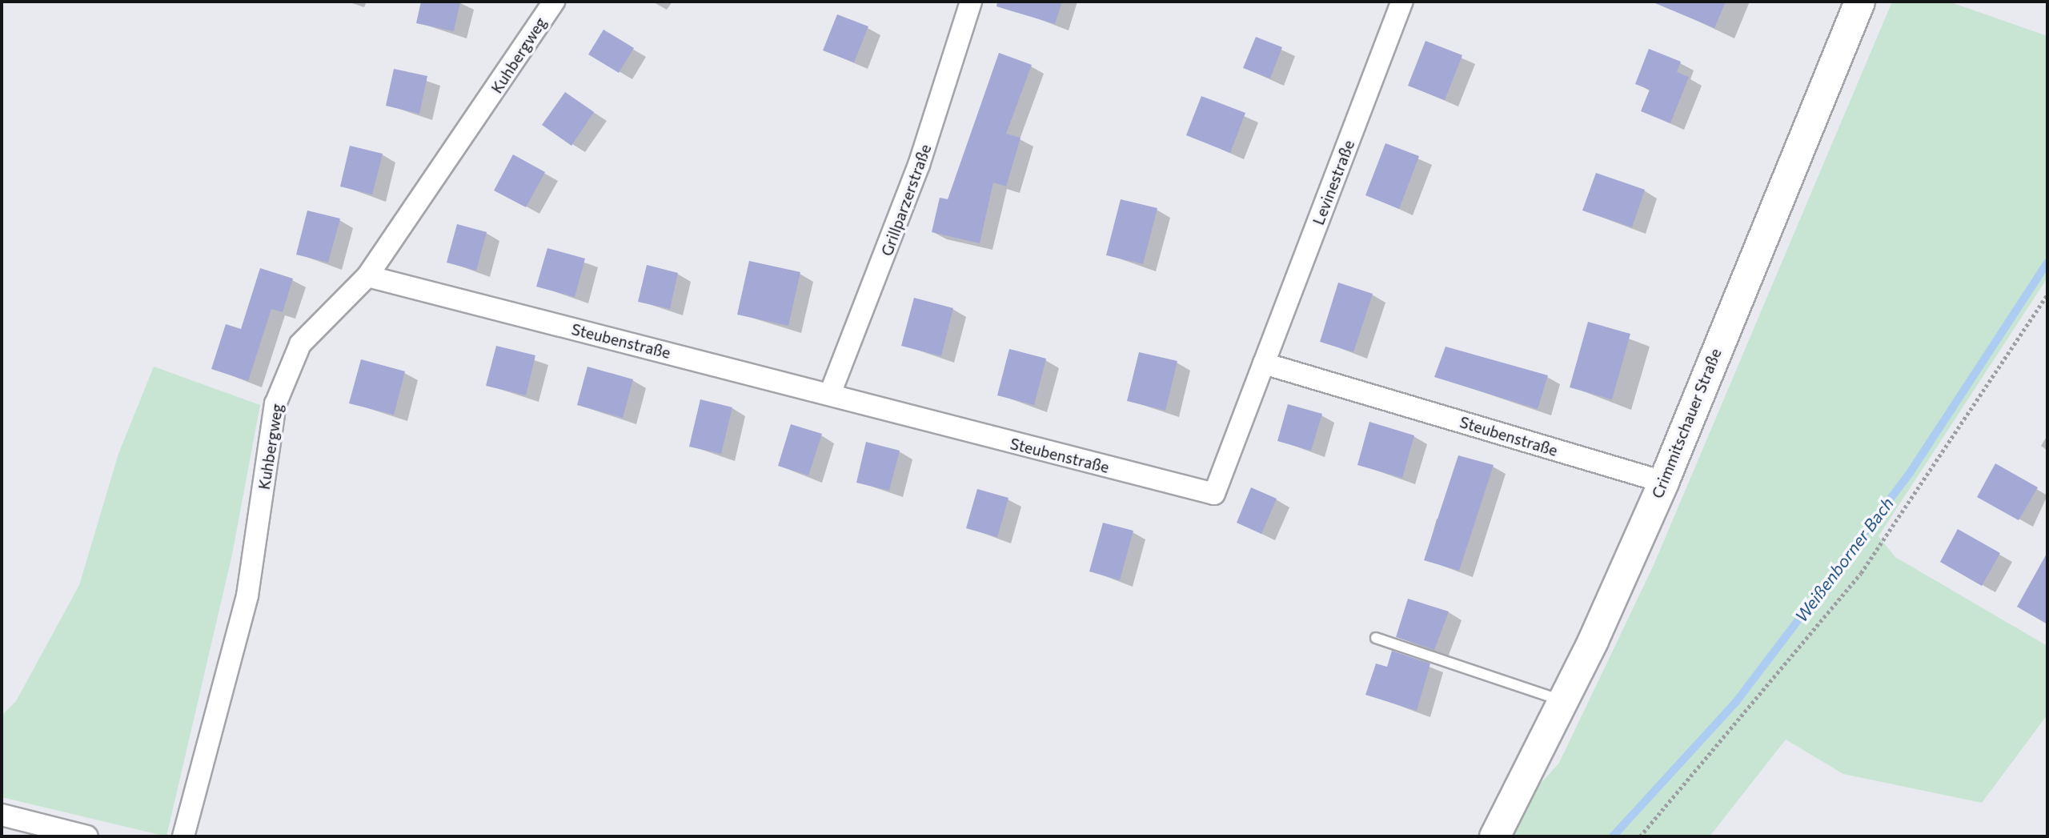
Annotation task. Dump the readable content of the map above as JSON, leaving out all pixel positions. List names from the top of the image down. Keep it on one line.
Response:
{"streets":{"main road":["Crimmitschauer Straße"],"street":["Kuhbergweg","Levinestraße","Grillparzerstraße","Steubenstraße"]},"crossings":[["Kuhbergweg","Steubenstraße"],["Levinestraße","Steubenstraße"],["Grillparzerstraße","Steubenstraße"],["Steubenstraße","Crimmitschauer Straße"]],"water":["Weißenborner Bach"]}
